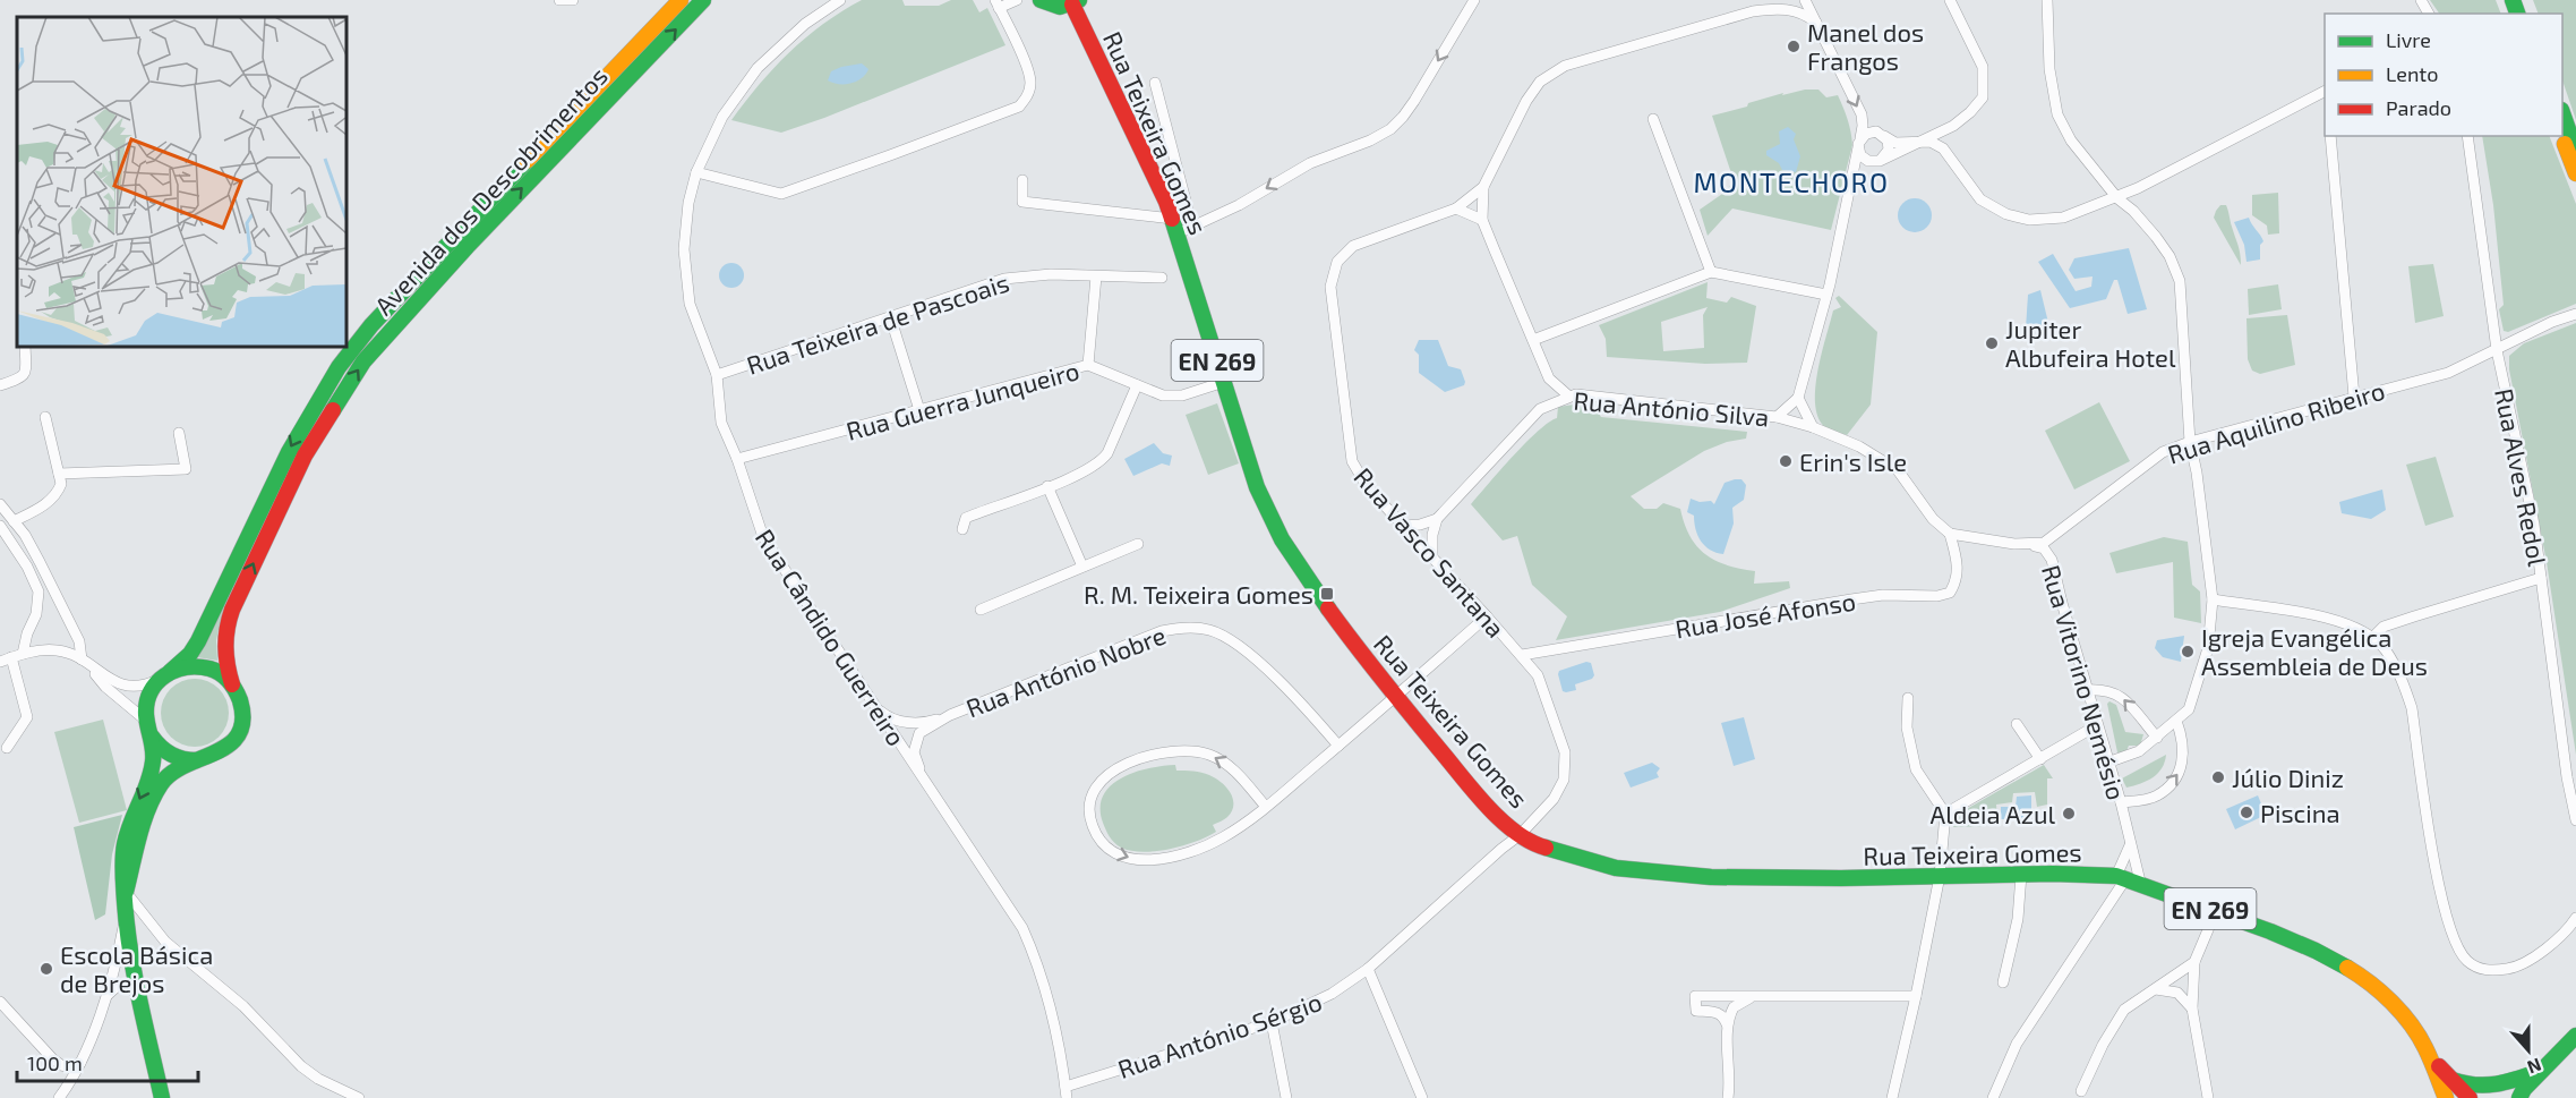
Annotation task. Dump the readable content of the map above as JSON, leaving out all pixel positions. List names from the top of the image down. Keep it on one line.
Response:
{"streets":{"street":["Rua Teixeira Gomes","Avenida dos Descobrimentos","Rua Teixeira de Pascoais","EN 269","Rua Guerra Junqueiro","Rua António Silva","Rua Aquilino Ribeiro","Rua Alves Redol","Rua Vasco Santana","Rua José Afonso","Rua Cândido Guerreiro","Rua António Nobre","Rua Vitorino Nemésio","Rua António Sérgio"]},"crossings":[["Rua Teixeira Gomes","EN 269"],["Rua Teixeira Gomes","Rua Guerra Junqueiro"],["Rua Teixeira Gomes","Rua Vasco Santana"],["Rua Teixeira Gomes","Rua Vitorino Nemésio"],["Rua Teixeira Gomes","Rua António Sérgio"],["Rua Teixeira de Pascoais","Rua Cândido Guerreiro"],["Rua Guerra Junqueiro","Rua Cândido Guerreiro"],["Rua António Silva","Rua Aquilino Ribeiro"],["Rua António Silva","Rua José Afonso"],["Rua Aquilino Ribeiro","Rua Alves Redol"],["Rua Aquilino Ribeiro","Rua José Afonso"],["Rua Aquilino Ribeiro","Rua Vitorino Nemésio"],["Rua Vasco Santana","Rua José Afonso"],["Rua Vasco Santana","Rua António Sérgio"],["Rua Cândido Guerreiro","Rua António Nobre"],["Rua Cândido Guerreiro","Rua António Sérgio"]],"districts":["MONTECHORO"],"places":{"other":["Manel dos Frangos","Jupiter Albufeira Hotel","Erin's Isle","Igreja Evangélica Assembleia de Deus","Júlio Diniz","Piscina","Aldeia Azul","Escola Básica de Brejos"],"transit":["R. M. Teixeira Gomes"]},"legend":["Livre","Lento","Parado"],"scale_bar":"100 m","north":"bottom"}
